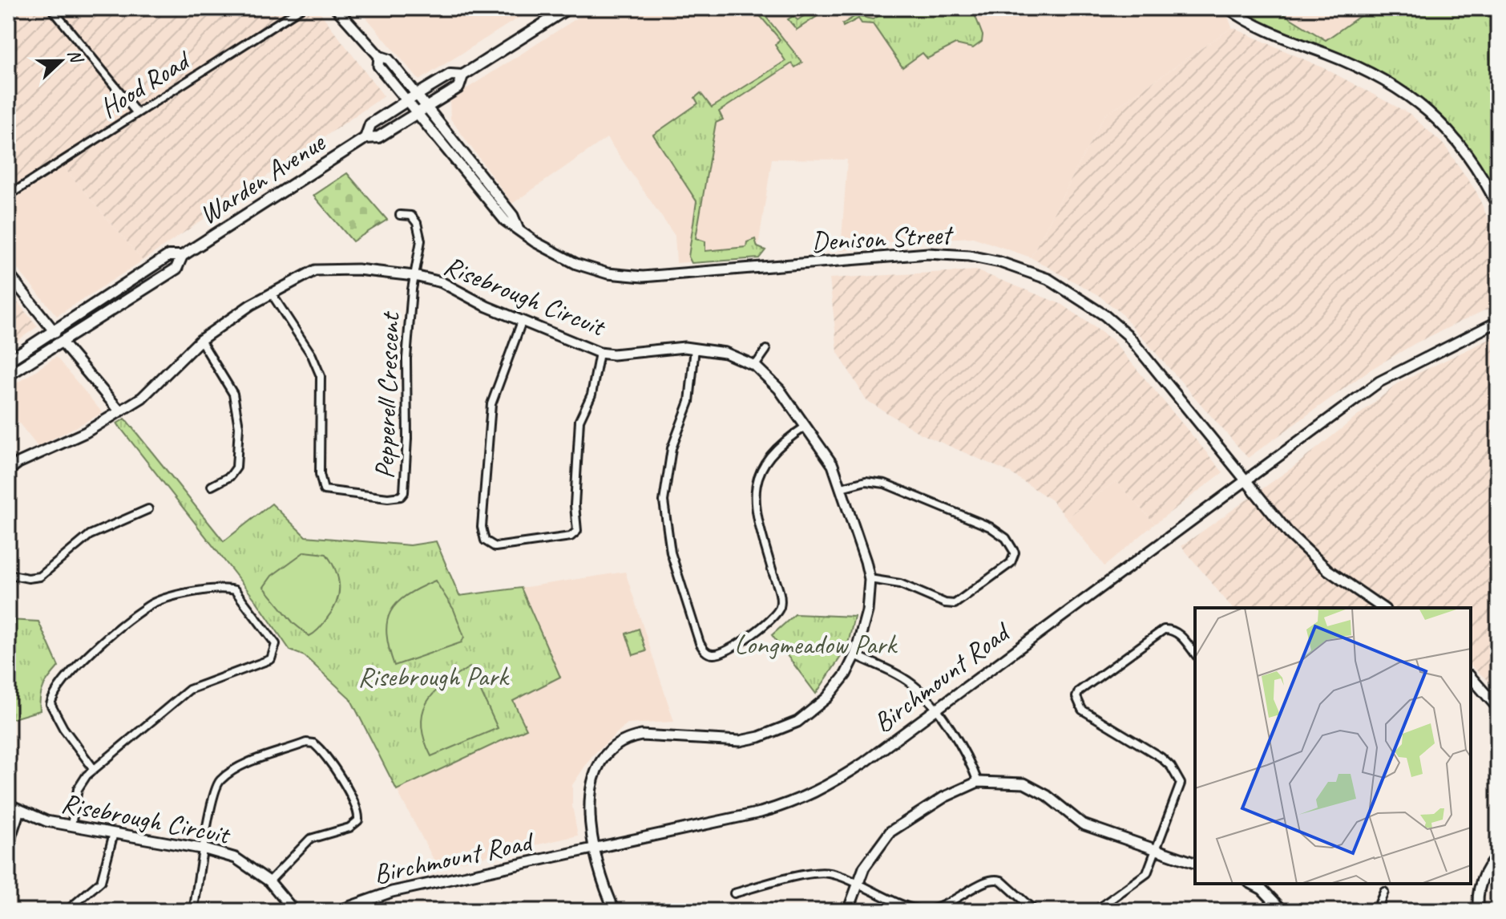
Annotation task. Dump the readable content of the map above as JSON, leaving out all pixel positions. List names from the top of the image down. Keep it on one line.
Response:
{"streets":{"main road":["Warden Avenue"],"street":["Hood Road","Denison Street","Risebrough Circuit","Pepperell Crescent","Birchmount Road"]},"crossings":[["Warden Avenue","Denison Street"],["Denison Street","Birchmount Road"],["Risebrough Circuit","Pepperell Crescent"],["Risebrough Circuit","Birchmount Road"]],"parks":["Longmeadow Park","Risebrough Park"],"north":"right"}
